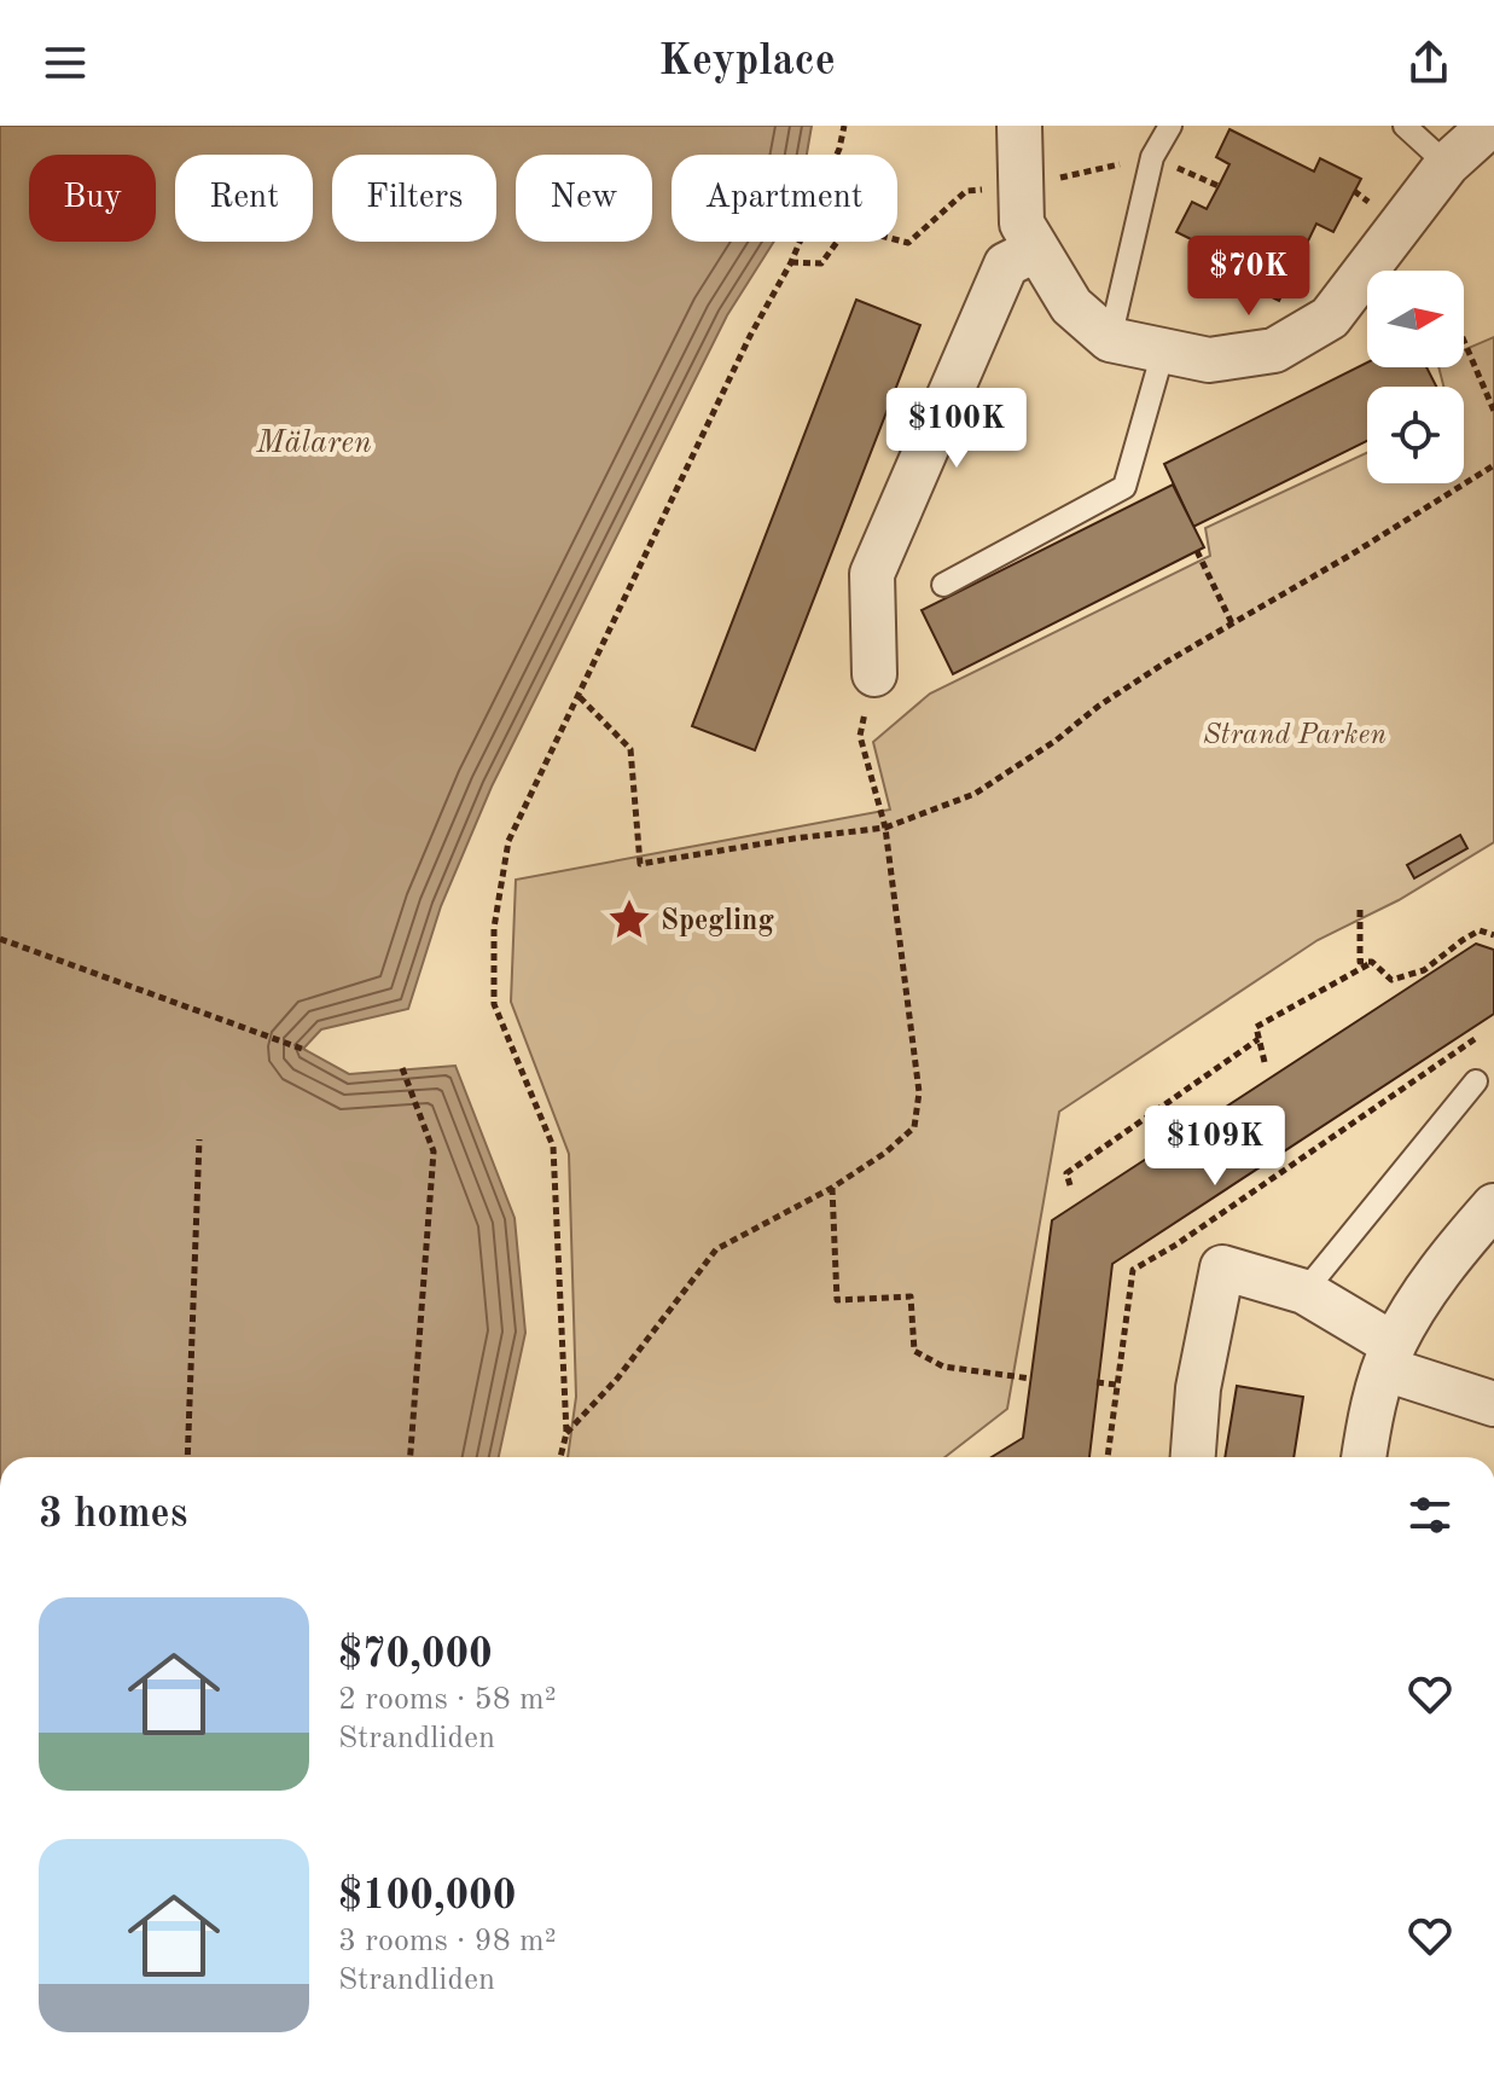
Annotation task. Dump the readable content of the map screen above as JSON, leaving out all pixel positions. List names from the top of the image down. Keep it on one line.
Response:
{"water":["Mälaren"],"parks":["Strand Parken"],"places":{"place":["Spegling"]},"north":"right","page":{"header":"Keyplace","chip":["Buy","Rent","Filters","New","Apartment"],"price":["$70K","$100K","$109K"],"heading":"3 homes","list":[{"name":"$70,000","note":"2 rooms · 58 m² · Strandliden"},{"name":"$100,000","note":"3 rooms · 98 m² · Strandliden"}]}}
